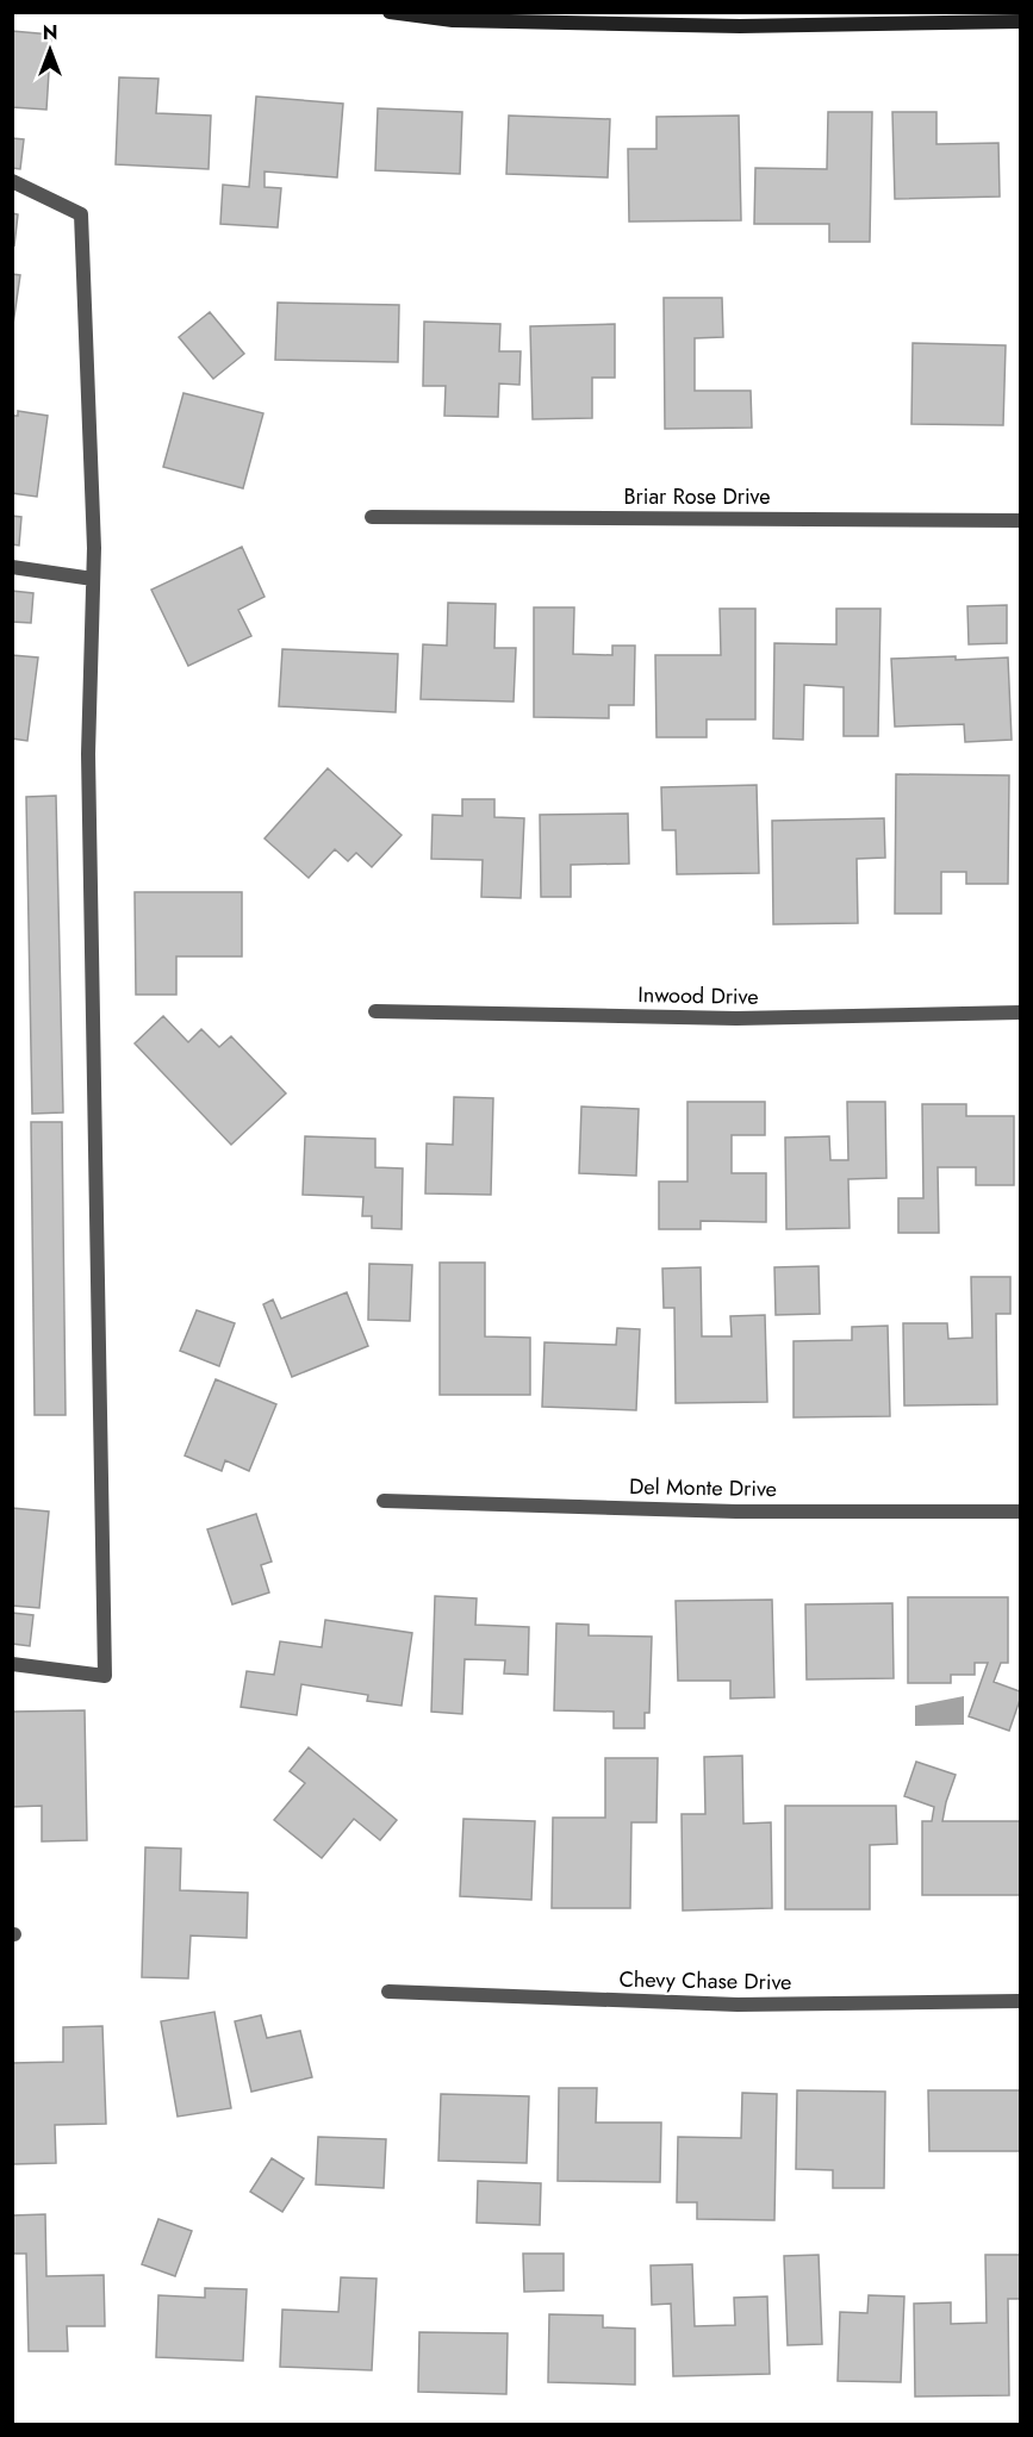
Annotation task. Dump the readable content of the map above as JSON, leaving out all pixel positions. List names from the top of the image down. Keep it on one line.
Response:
{"streets":{"street":["Briar Rose Drive","Inwood Drive","Del Monte Drive","Chevy Chase Drive"]},"north":"top"}
